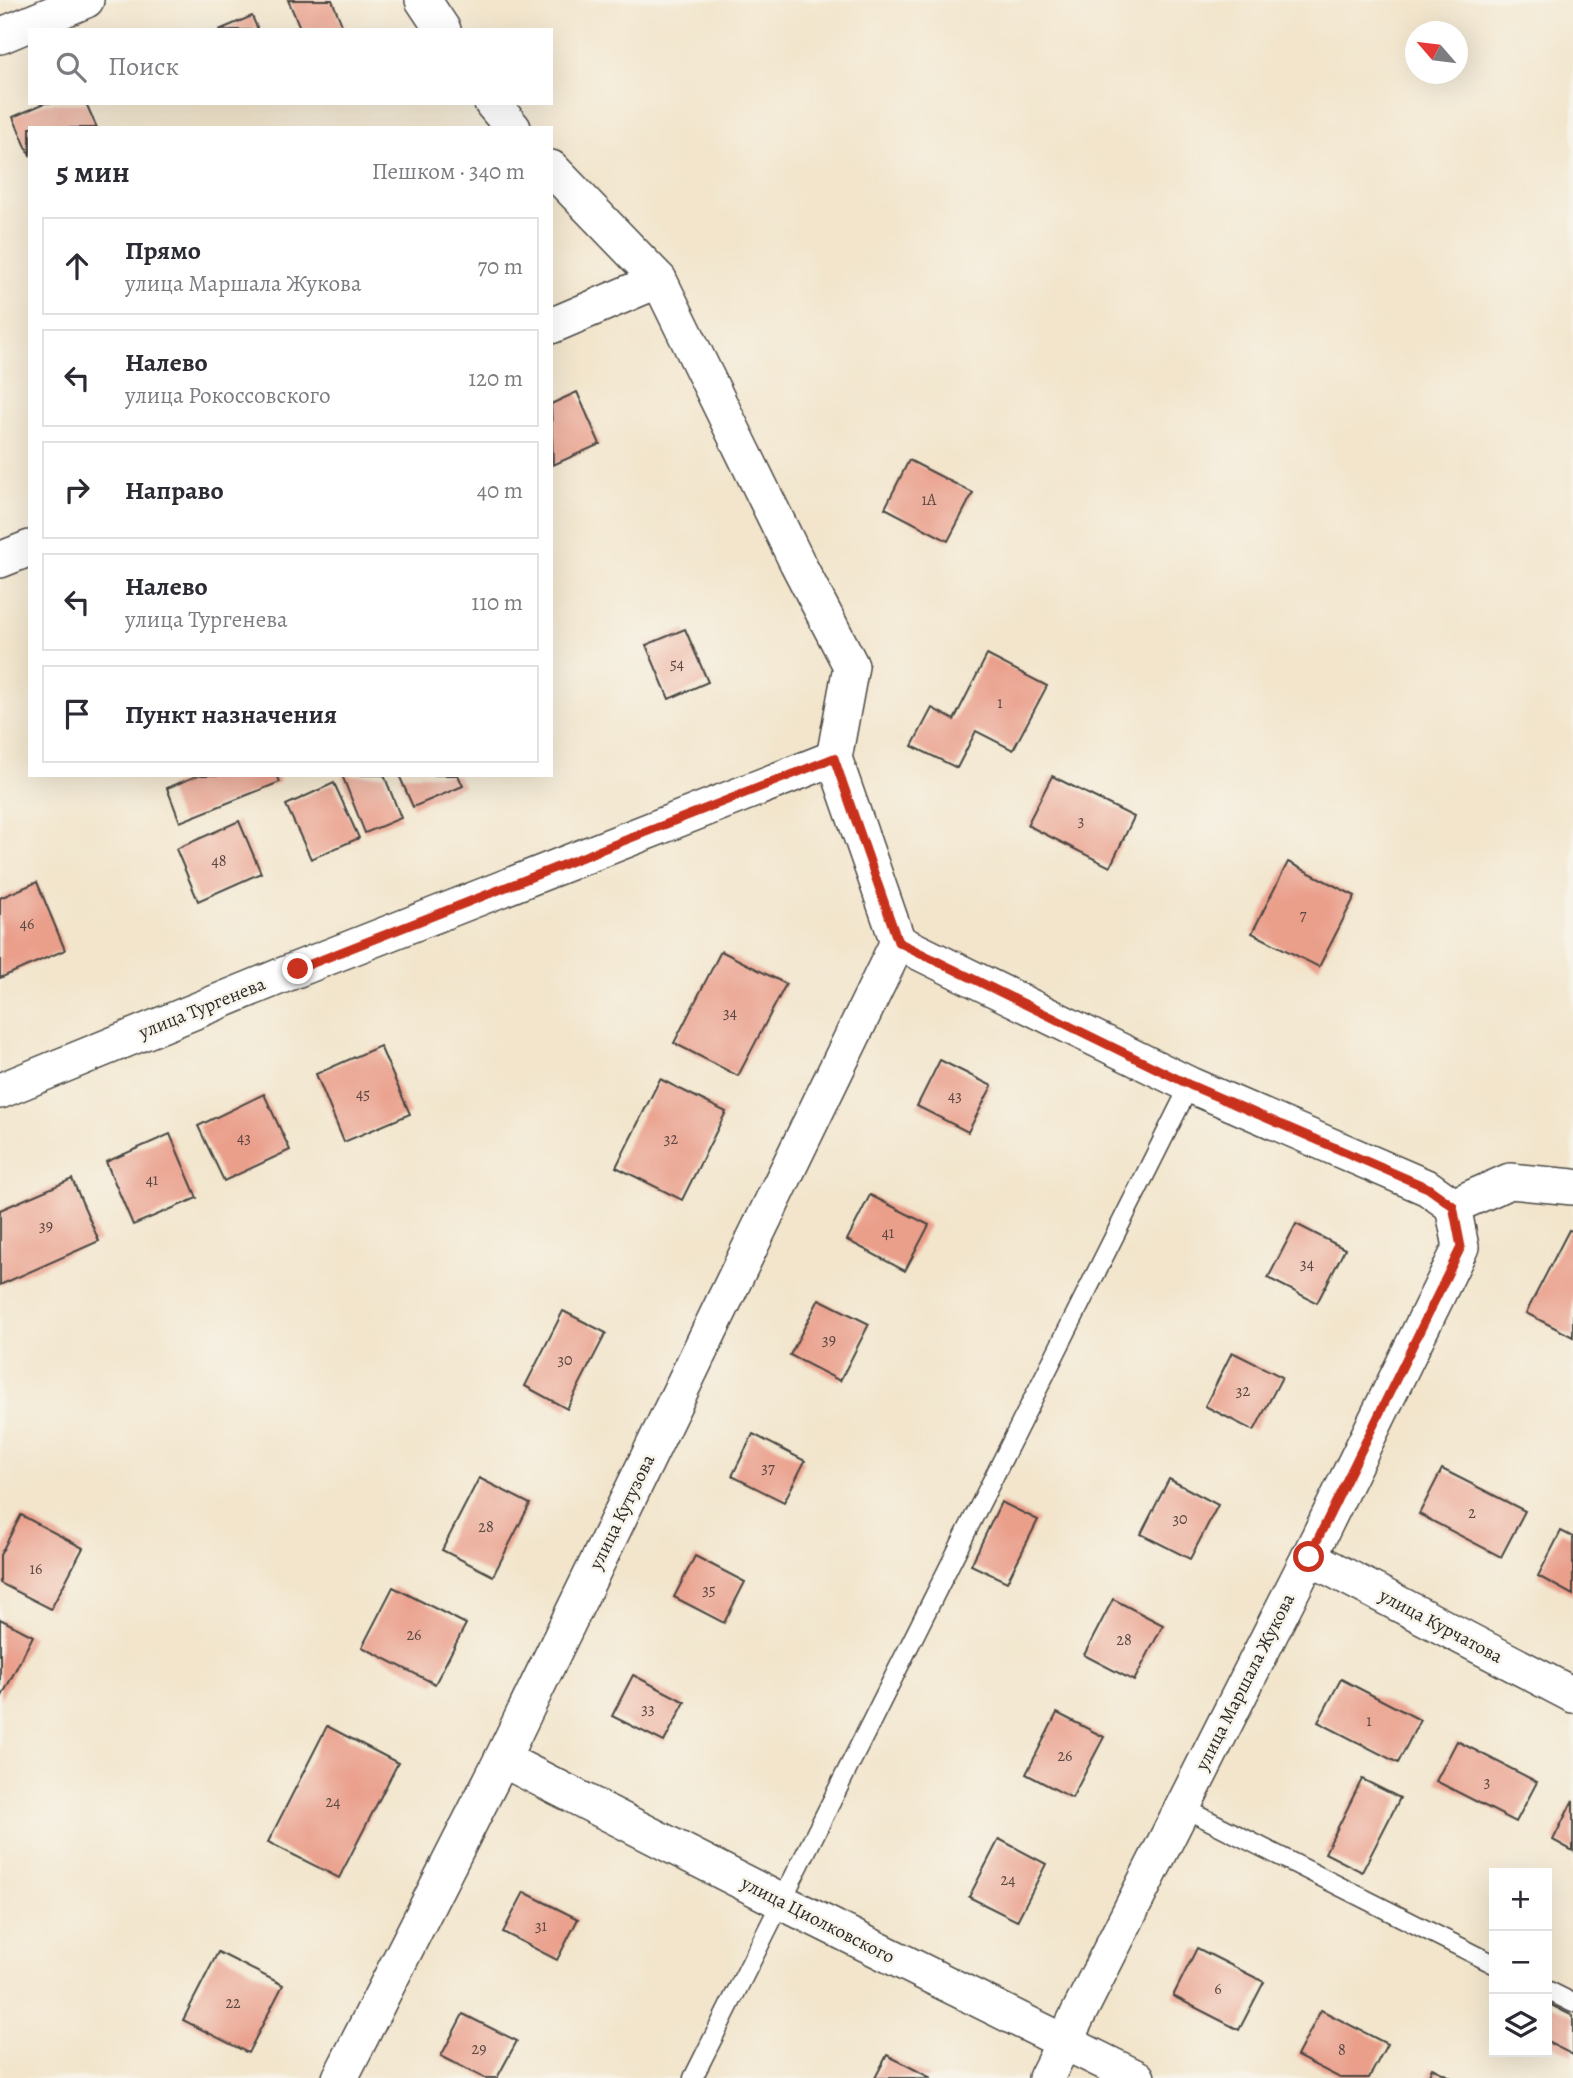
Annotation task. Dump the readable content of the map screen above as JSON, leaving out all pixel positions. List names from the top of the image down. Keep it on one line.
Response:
{"streets":{"street":["улица Тургенева","улица Кутузова","улица Курчатова","улица Маршала Жукова","улица Циолковского"]},"crossings":[["улица Кутузова","улица Циолковского"],["улица Курчатова","улица Маршала Жукова"],["улица Маршала Жукова","улица Циолковского"]],"house_numbers":["1А","54","1","3","48","7","46","34","45","43","43","32","41","39","41","34","39","30","32","37","2","30","28","16","35","26","28","33","1","26","3","24","24","31","6","22","29","8"],"north":"top left","page":{"search":"Поиск","heading":["5 мин","Пешком · 340 m"],"list":[["Прямо","улица Маршала Жукова","70 m"],["Налево","улица Рокоссовского","120 m"],["Направо","40 m"],["Налево","улица Тургенева","110 m"],"Пункт назначения"],"map_buttons":["+","−"]}}
